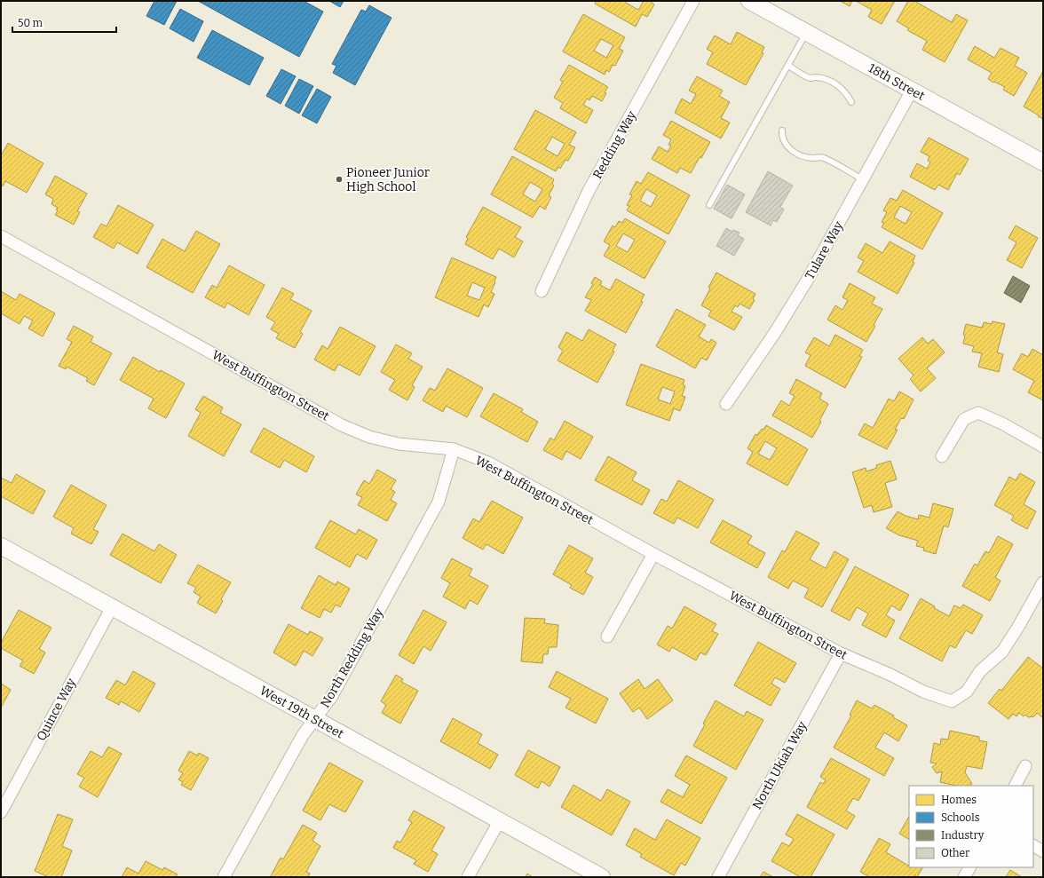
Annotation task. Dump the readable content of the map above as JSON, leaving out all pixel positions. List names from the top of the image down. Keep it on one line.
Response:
{"streets":{"main road":["18th Street","West 19th Street"],"street":["Redding Way","Tulare Way","West Buffington Street","North Redding Way","Quince Way","North Ukiah Way"]},"crossings":[["18th Street","Tulare Way"],["West Buffington Street","North Redding Way"],["West Buffington Street","North Ukiah Way"],["North Redding Way","West 19th Street"],["Quince Way","West 19th Street"]],"places":["Pioneer Junior High School"],"legend":["Homes","Schools","Industry","Other"],"scale_bar":"50 m"}
